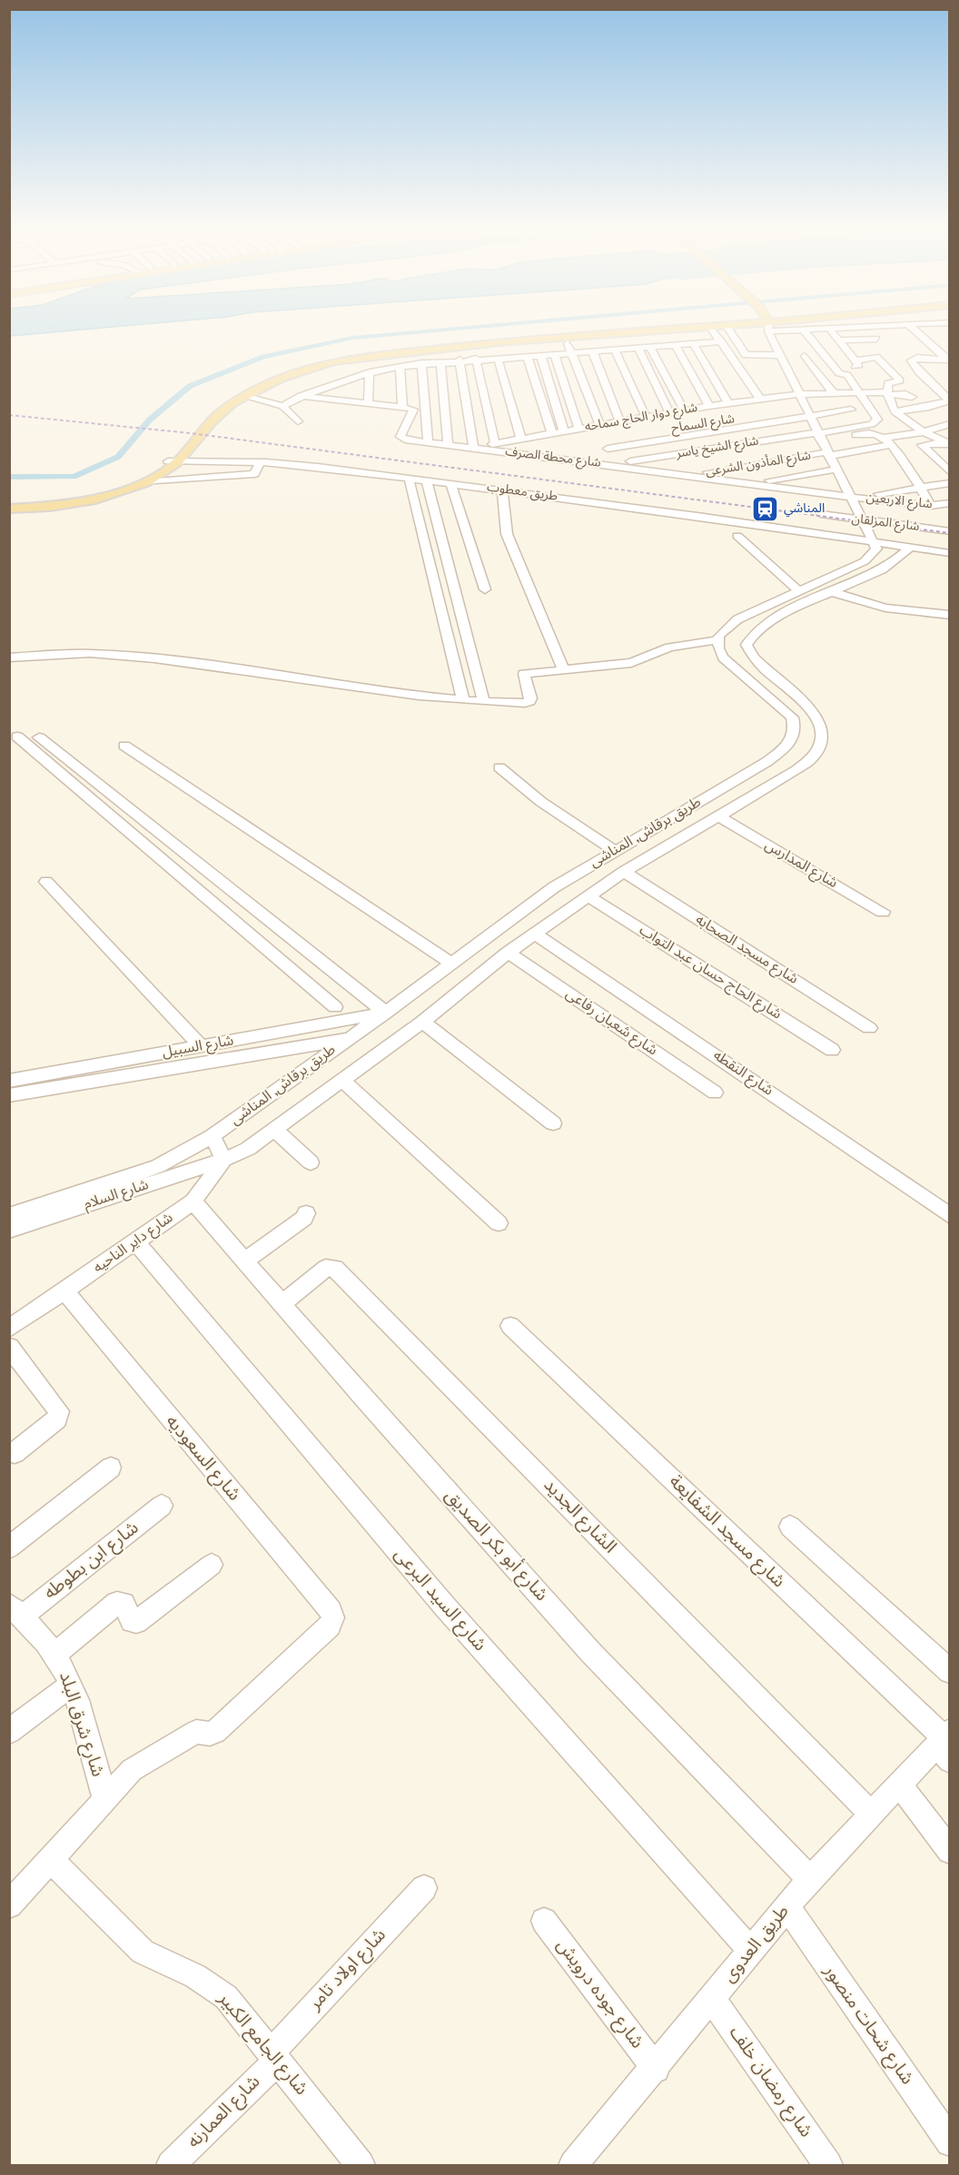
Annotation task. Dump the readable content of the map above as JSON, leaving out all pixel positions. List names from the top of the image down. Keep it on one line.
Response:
{"streets":{"street":["شارع دوار الحاج سماحه","شارع السماح","شارع الشيخ ياسر","شارع محطة الصرف","شارع المأذون الشرعى","طريق معطوب","شارع الاربعين","شارع المزلقان","طريق برقاش, المناشى","شارع المدارس","شارع مسجد الصحابه","شارع الحاج حسان عبد التواب","شارع شعبان رفاعى","شارع السبيل","شارع النقطه","شارع السلام","شارع داير الناحيه","شارع السعوديه","الشارع الجديد","شارع مسجد الشفايعة","شارع أبو بكر الصديق","شارع ابن بطوطه","شارع السيد البرعى","شارع شرق البلد","طريق العدوى","شارع اولاد تامر","شارع جوده درويش","شارع شحات منصور","شارع الجامع الكبير","شارع رمضان خلف","شارع العمارنه"]},"crossings":[["شارع دوار الحاج سماحه","شارع السماح"],["شارع دوار الحاج سماحه","شارع محطة الصرف"],["شارع الشيخ ياسر","شارع محطة الصرف"],["شارع محطة الصرف","شارع المأذون الشرعى"],["شارع محطة الصرف","شارع الاربعين"],["طريق معطوب","شارع المزلقان"],["طريق برقاش, المناشى","شارع المدارس"],["طريق برقاش, المناشى","شارع مسجد الصحابه"],["طريق برقاش, المناشى","شارع الحاج حسان عبد التواب"],["طريق برقاش, المناشى","شارع شعبان رفاعى"],["طريق برقاش, المناشى","شارع السبيل"],["طريق برقاش, المناشى","شارع النقطه"],["طريق برقاش, المناشى","شارع السلام"],["طريق برقاش, المناشى","شارع داير الناحيه"],["شارع السلام","شارع داير الناحيه"],["شارع داير الناحيه","شارع السعوديه"],["شارع داير الناحيه","شارع أبو بكر الصديق"],["شارع داير الناحيه","شارع السيد البرعى"],["شارع السعوديه","شارع شرق البلد"],["الشارع الجديد","شارع أبو بكر الصديق"],["الشارع الجديد","طريق العدوى"],["شارع مسجد الشفايعة","طريق العدوى"],["شارع أبو بكر الصديق","طريق العدوى"],["شارع ابن بطوطه","شارع شرق البلد"],["شارع السيد البرعى","طريق العدوى"],["طريق العدوى","شارع جوده درويش"],["طريق العدوى","شارع شحات منصور"],["طريق العدوى","شارع رمضان خلف"],["شارع اولاد تامر","شارع الجامع الكبير"],["شارع اولاد تامر","شارع العمارنه"],["شارع الجامع الكبير","شارع العمارنه"]],"places":{"station":["المناشي"]}}
